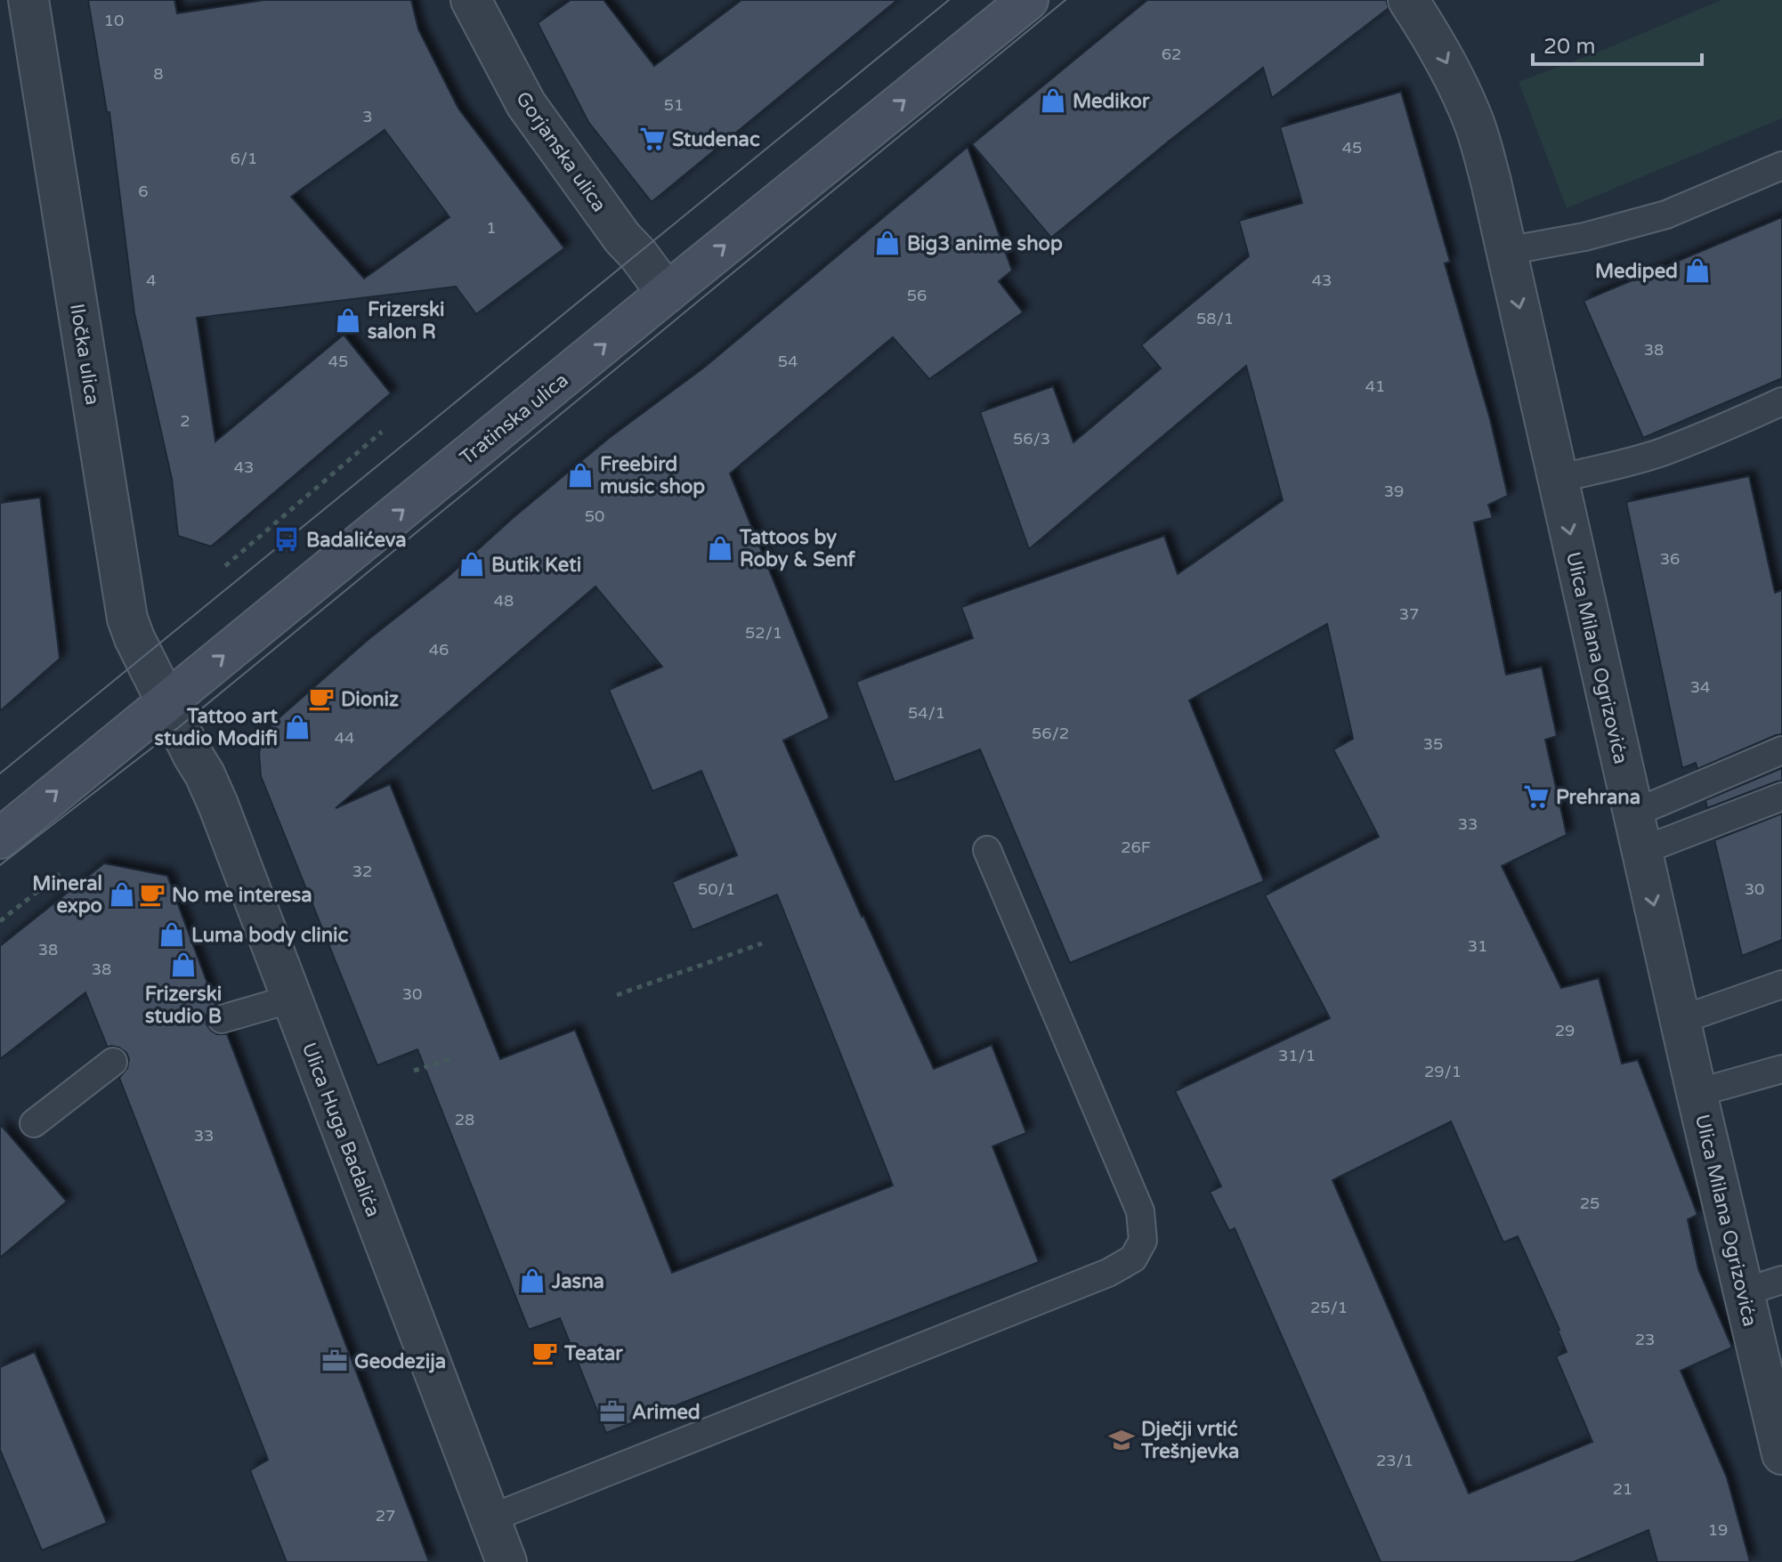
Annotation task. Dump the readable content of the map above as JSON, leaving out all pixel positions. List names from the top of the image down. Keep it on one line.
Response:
{"streets":{"street":["Gorjanska ulica","Iločka ulica","Tratinska ulica","Ulica Milana Ogrizovića","Ulica Huga Badalića"]},"crossings":[["Gorjanska ulica","Tratinska ulica"],["Iločka ulica","Tratinska ulica"],["Iločka ulica","Ulica Huga Badalića"],["Tratinska ulica","Ulica Huga Badalića"]],"one_way":["Tratinska ulica","Ulica Milana Ogrizovića"],"places":{"shop":["Medikor","Big3 anime shop","Mediped","Frizerski salon R","Freebird music shop","Tattoos by Roby & Senf","Butik Keti","Tattoo art studio Modifi","Mineral expo","Luma body clinic","Frizerski studio B","Jasna"],"supermarket":["Studenac","Prehrana"],"bus stop":["Badalićeva"],"cafe":["Dioniz","No me interesa","Teatar"],"office":["Geodezija","Arimed"],"school or university":["Dječji vrtić Trešnjevka"]},"house_numbers":["10","62","8","51","3","45","6/1","6","1","4","43","56","58/1","38","45","54","41","2","56/3","43","39","50","36","48","37","52/1","46","34","54/1","56/2","44","35","33","26F","32","50/1","30","31","38","38","30","29","31/1","29/1","28","33","25","25/1","23","23/1","21","27","19"],"scale_bar":"20 m"}
